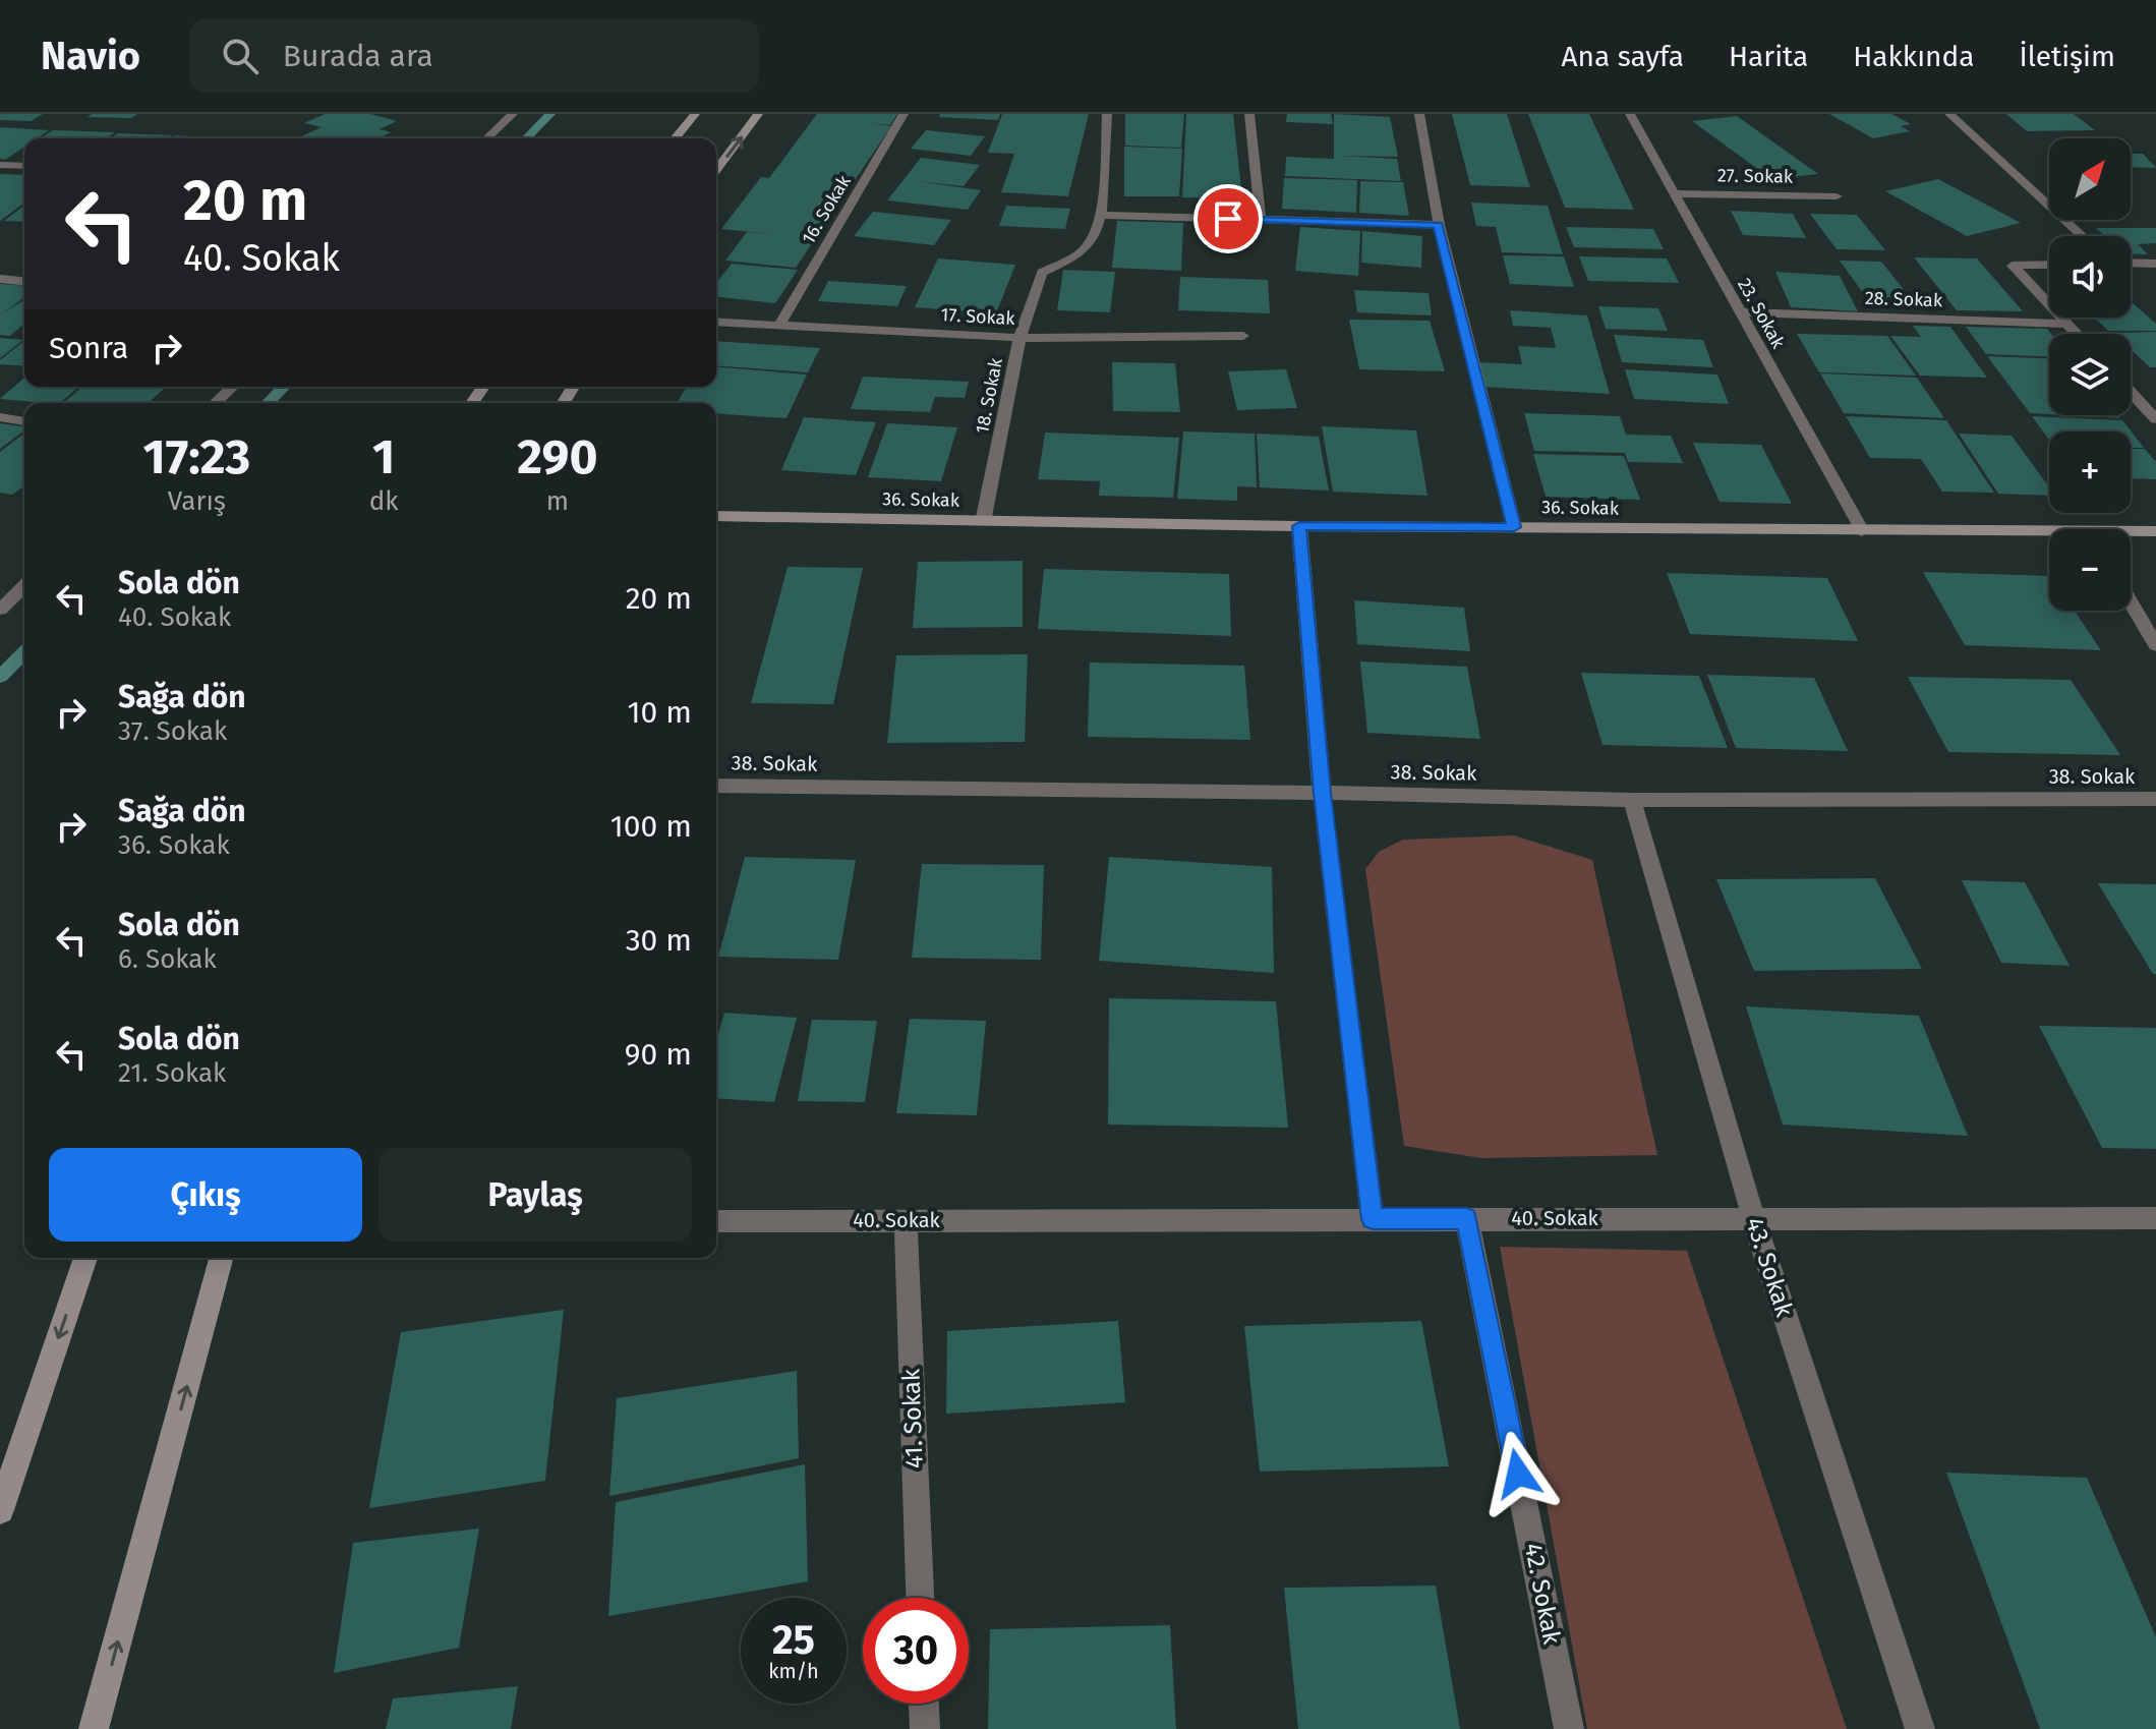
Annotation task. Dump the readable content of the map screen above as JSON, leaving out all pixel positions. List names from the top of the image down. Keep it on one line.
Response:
{"streets":{"main road":["36. Sokak"],"street":["27. Sokak","16. Sokak","28. Sokak","23. Sokak","17. Sokak","18. Sokak","38. Sokak","40. Sokak","43. Sokak","41. Sokak","42. Sokak"]},"crossings":[["27. Sokak","23. Sokak"],["16. Sokak","17. Sokak"],["28. Sokak","23. Sokak"],["23. Sokak","36. Sokak"],["17. Sokak","18. Sokak"],["18. Sokak","36. Sokak"],["38. Sokak","43. Sokak"],["40. Sokak","43. Sokak"],["40. Sokak","41. Sokak"],["40. Sokak","42. Sokak"]],"north":"top right","page":{"header":"Navio","search":"Burada ara","nav":["Ana sayfa","Harita","Hakkında","İletişim"],"map_buttons":["+","−"],"turn":["20 m","40. Sokak"],"then":"Sonra","eta":["17:23","Varış","1","dk","290","m"],"list":[{"name":"Sola dön","note":"40. Sokak","value":"20 m"},{"name":"Sağa dön","note":"37. Sokak","value":"10 m"},{"name":"Sağa dön","note":"36. Sokak","value":"100 m"},{"name":"Sola dön","note":"6. Sokak","value":"30 m"},{"name":"Sola dön","note":"21. Sokak","value":"90 m"}],"buttons":["Çıkış","Paylaş"],"speed":"25 km/h","limit":"30"}}
